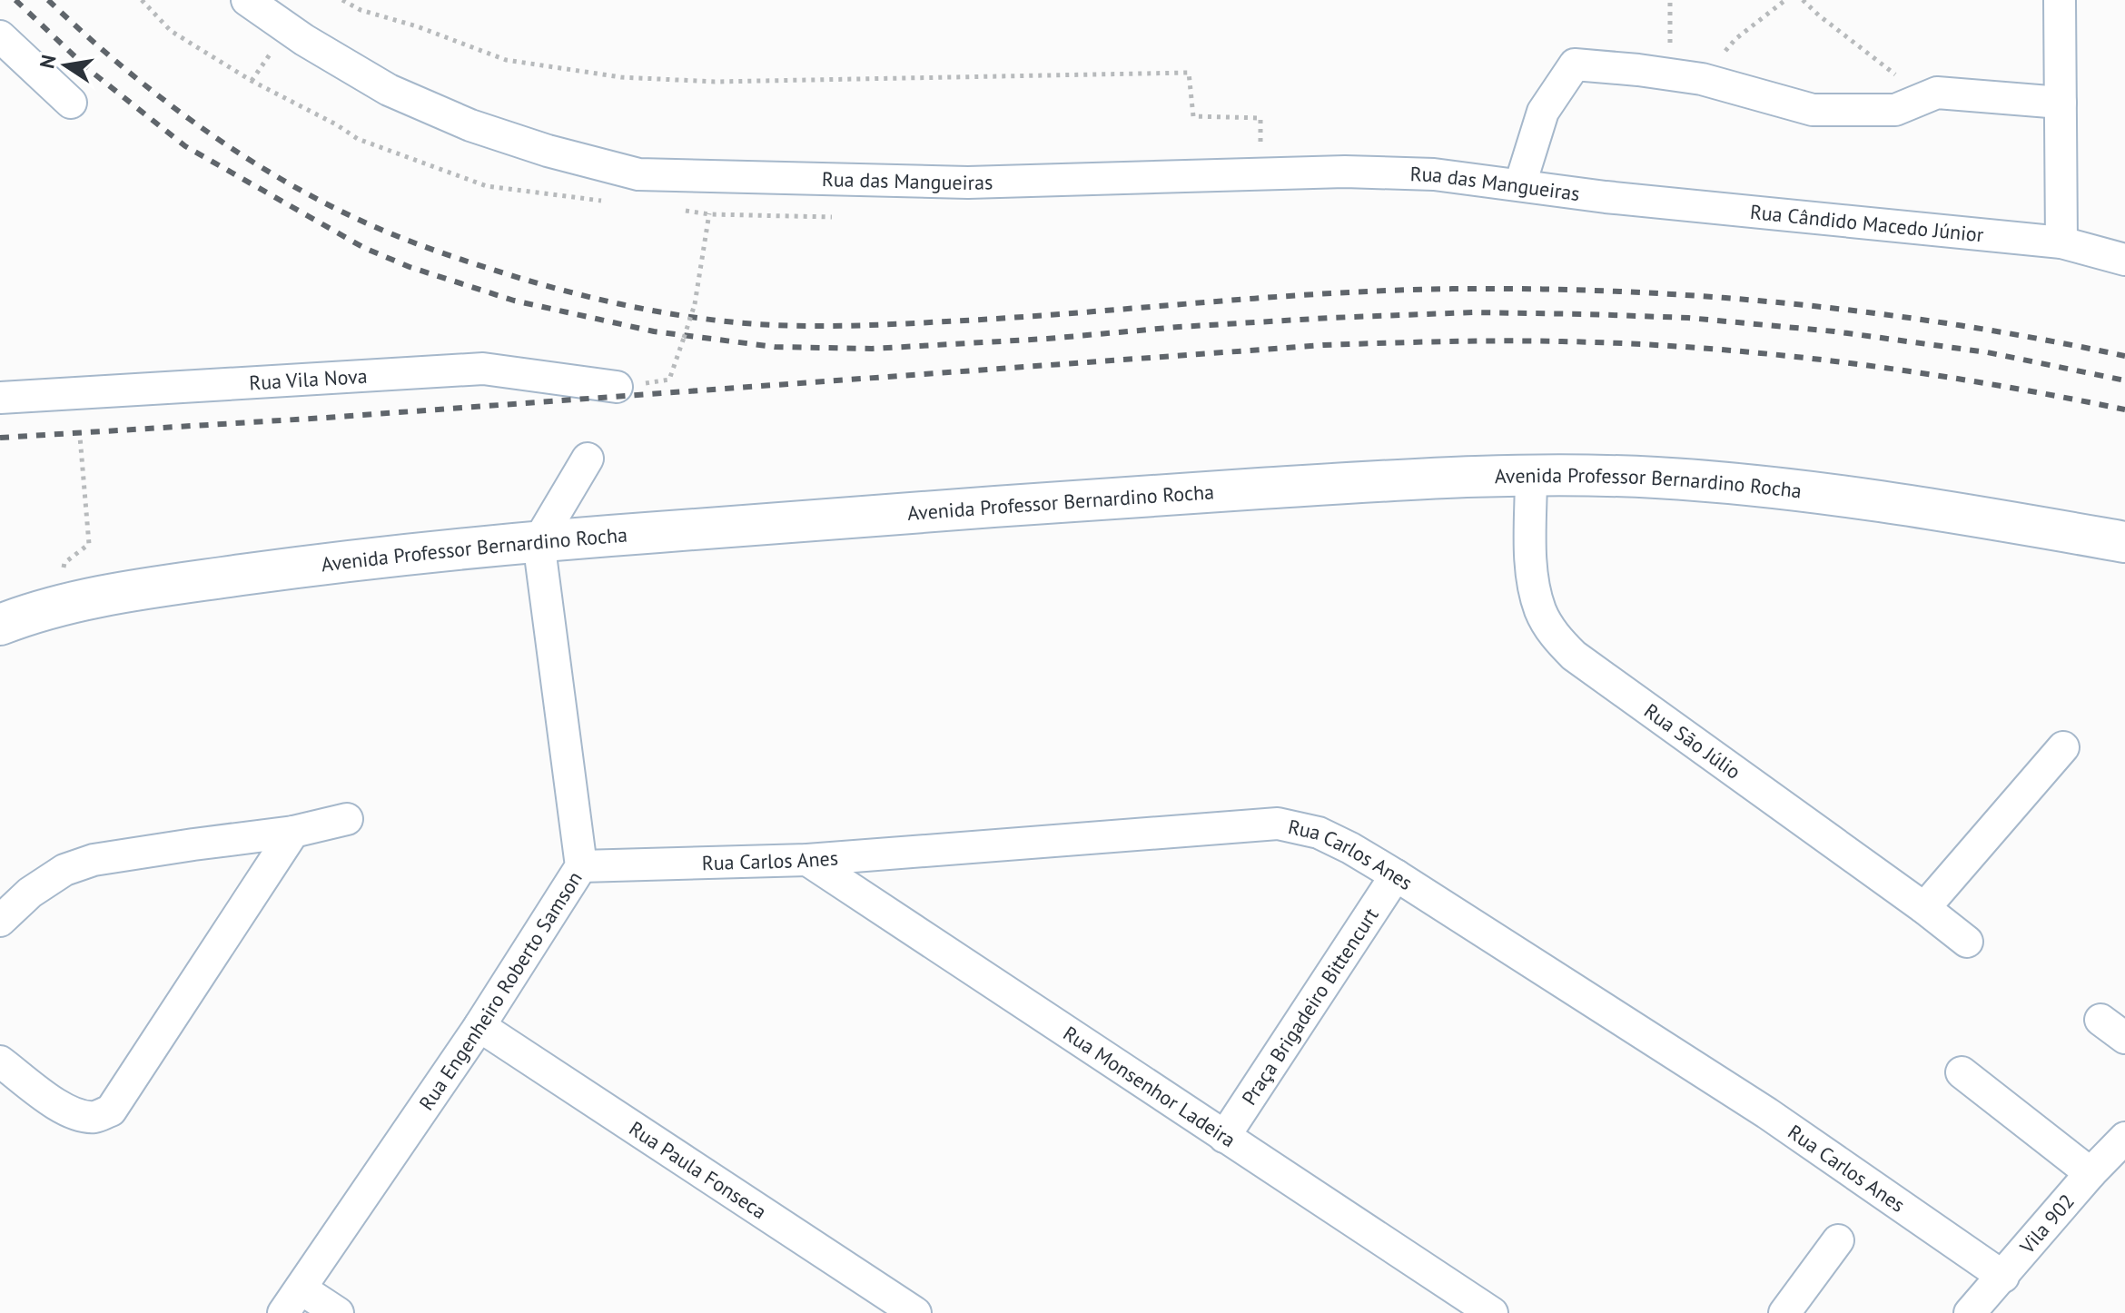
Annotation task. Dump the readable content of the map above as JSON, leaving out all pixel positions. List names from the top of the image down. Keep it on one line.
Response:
{"streets":{"main road":["Avenida Professor Bernardino Rocha"],"street":["Rua das Mangueiras","Rua Cândido Macedo Júnior","Rua Vila Nova","Rua São Júlio","Rua Carlos Anes","Rua Engenheiro Roberto Samson","Praça Brigadeiro Bittencurt","Rua Monsenhor Ladeira","Rua Paula Fonseca","Vila 902"]},"crossings":[["Rua das Mangueiras","Rua Cândido Macedo Júnior"],["Avenida Professor Bernardino Rocha","Rua São Júlio"],["Avenida Professor Bernardino Rocha","Rua Engenheiro Roberto Samson"],["Rua Carlos Anes","Rua Engenheiro Roberto Samson"],["Rua Carlos Anes","Praça Brigadeiro Bittencurt"],["Rua Carlos Anes","Rua Monsenhor Ladeira"],["Rua Carlos Anes","Vila 902"],["Rua Engenheiro Roberto Samson","Rua Paula Fonseca"],["Praça Brigadeiro Bittencurt","Rua Monsenhor Ladeira"]],"north":"left"}
